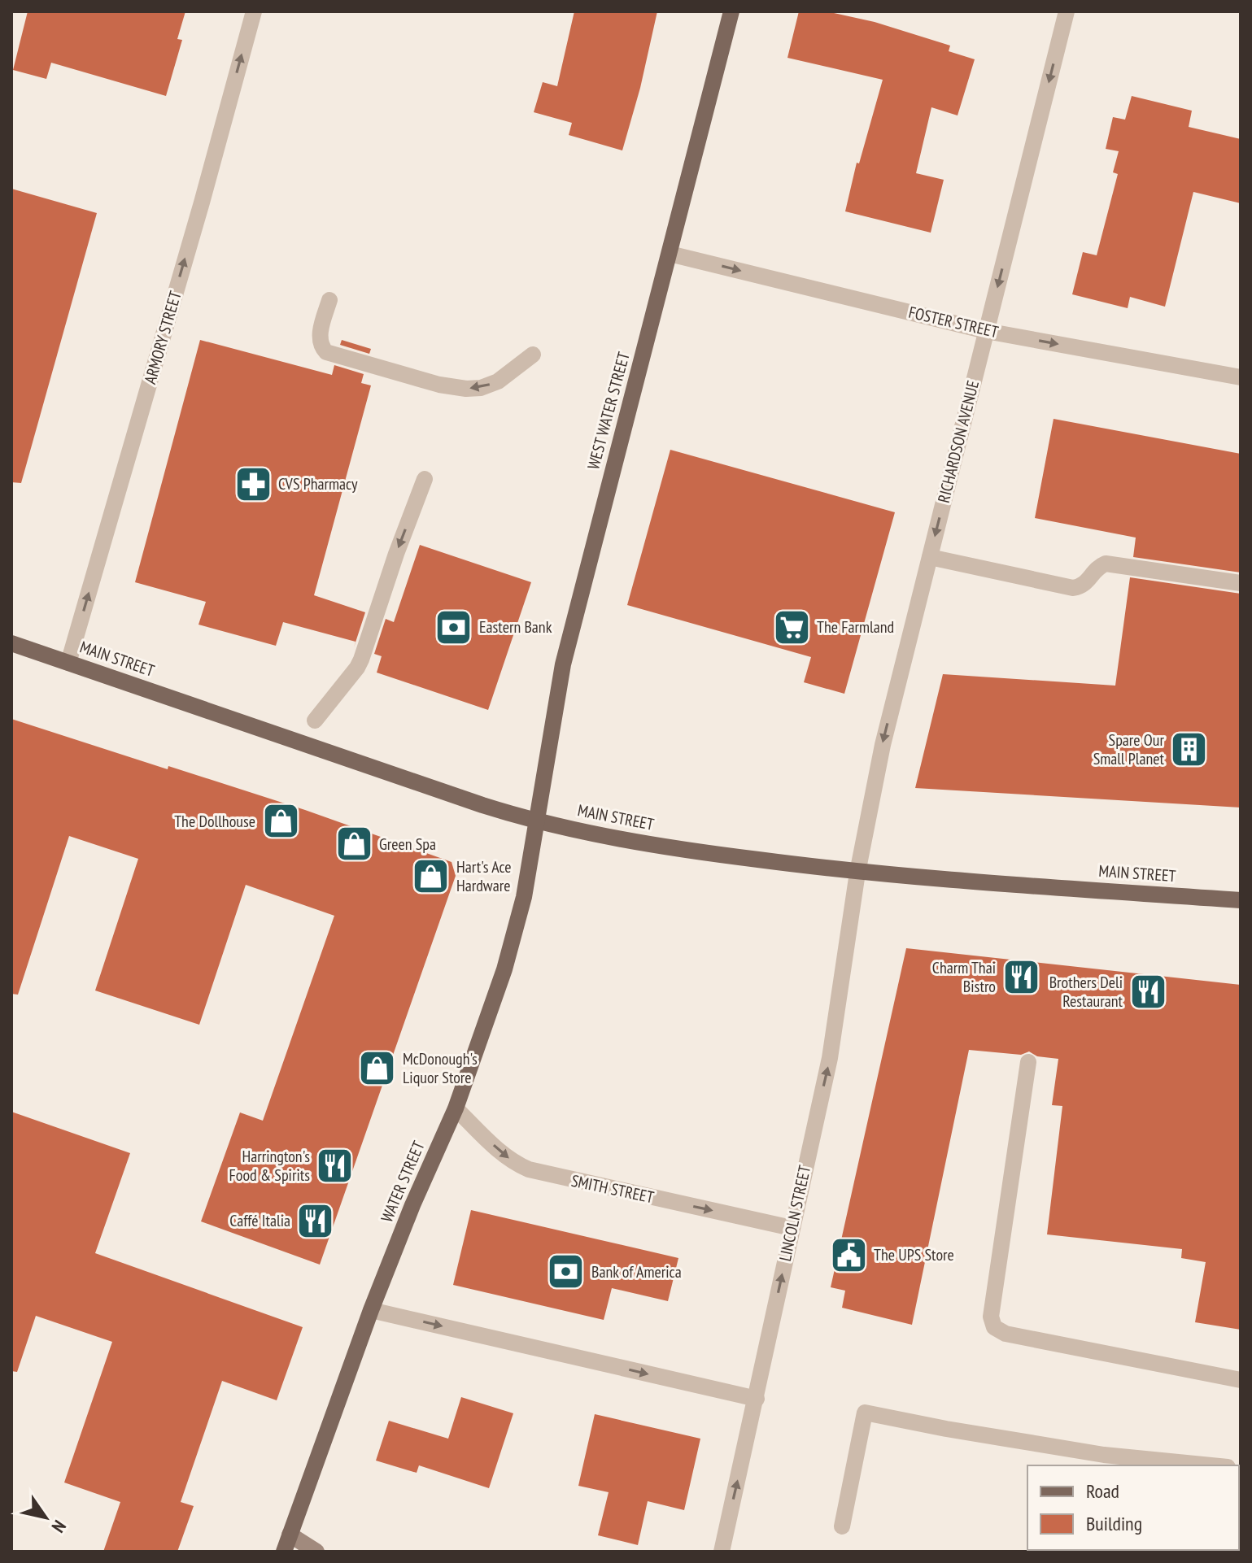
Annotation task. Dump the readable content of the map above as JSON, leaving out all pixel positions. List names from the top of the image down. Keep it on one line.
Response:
{"streets":{"main road":["WEST WATER STREET","MAIN STREET","WATER STREET"],"street":["FOSTER STREET","ARMORY STREET","RICHARDSON AVENUE","SMITH STREET","LINCOLN STREET"]},"crossings":[["FOSTER STREET","WEST WATER STREET"],["FOSTER STREET","RICHARDSON AVENUE"],["ARMORY STREET","MAIN STREET"],["WEST WATER STREET","MAIN STREET"],["WEST WATER STREET","WATER STREET"],["RICHARDSON AVENUE","MAIN STREET"],["RICHARDSON AVENUE","LINCOLN STREET"],["MAIN STREET","WATER STREET"],["MAIN STREET","LINCOLN STREET"],["WATER STREET","SMITH STREET"],["SMITH STREET","LINCOLN STREET"]],"one_way":["FOSTER STREET","ARMORY STREET","RICHARDSON AVENUE","SMITH STREET","LINCOLN STREET"],"places":{"pharmacy":["CVS Pharmacy"],"bank":["Eastern Bank","Bank of America"],"supermarket":["The Farmland"],"building":["Spare Our Small Planet"],"shop":["The Dollhouse","Green Spa","Hart's Ace Hardware","McDonough's Liquor Store"],"restaurant":["Charm Thai Bistro","Brothers Deli Restaurant","Harrington's Food & Spirits","Caffé Italia"],"public building":["The UPS Store"]},"legend":["Road","Building"],"north":"bottom right"}
